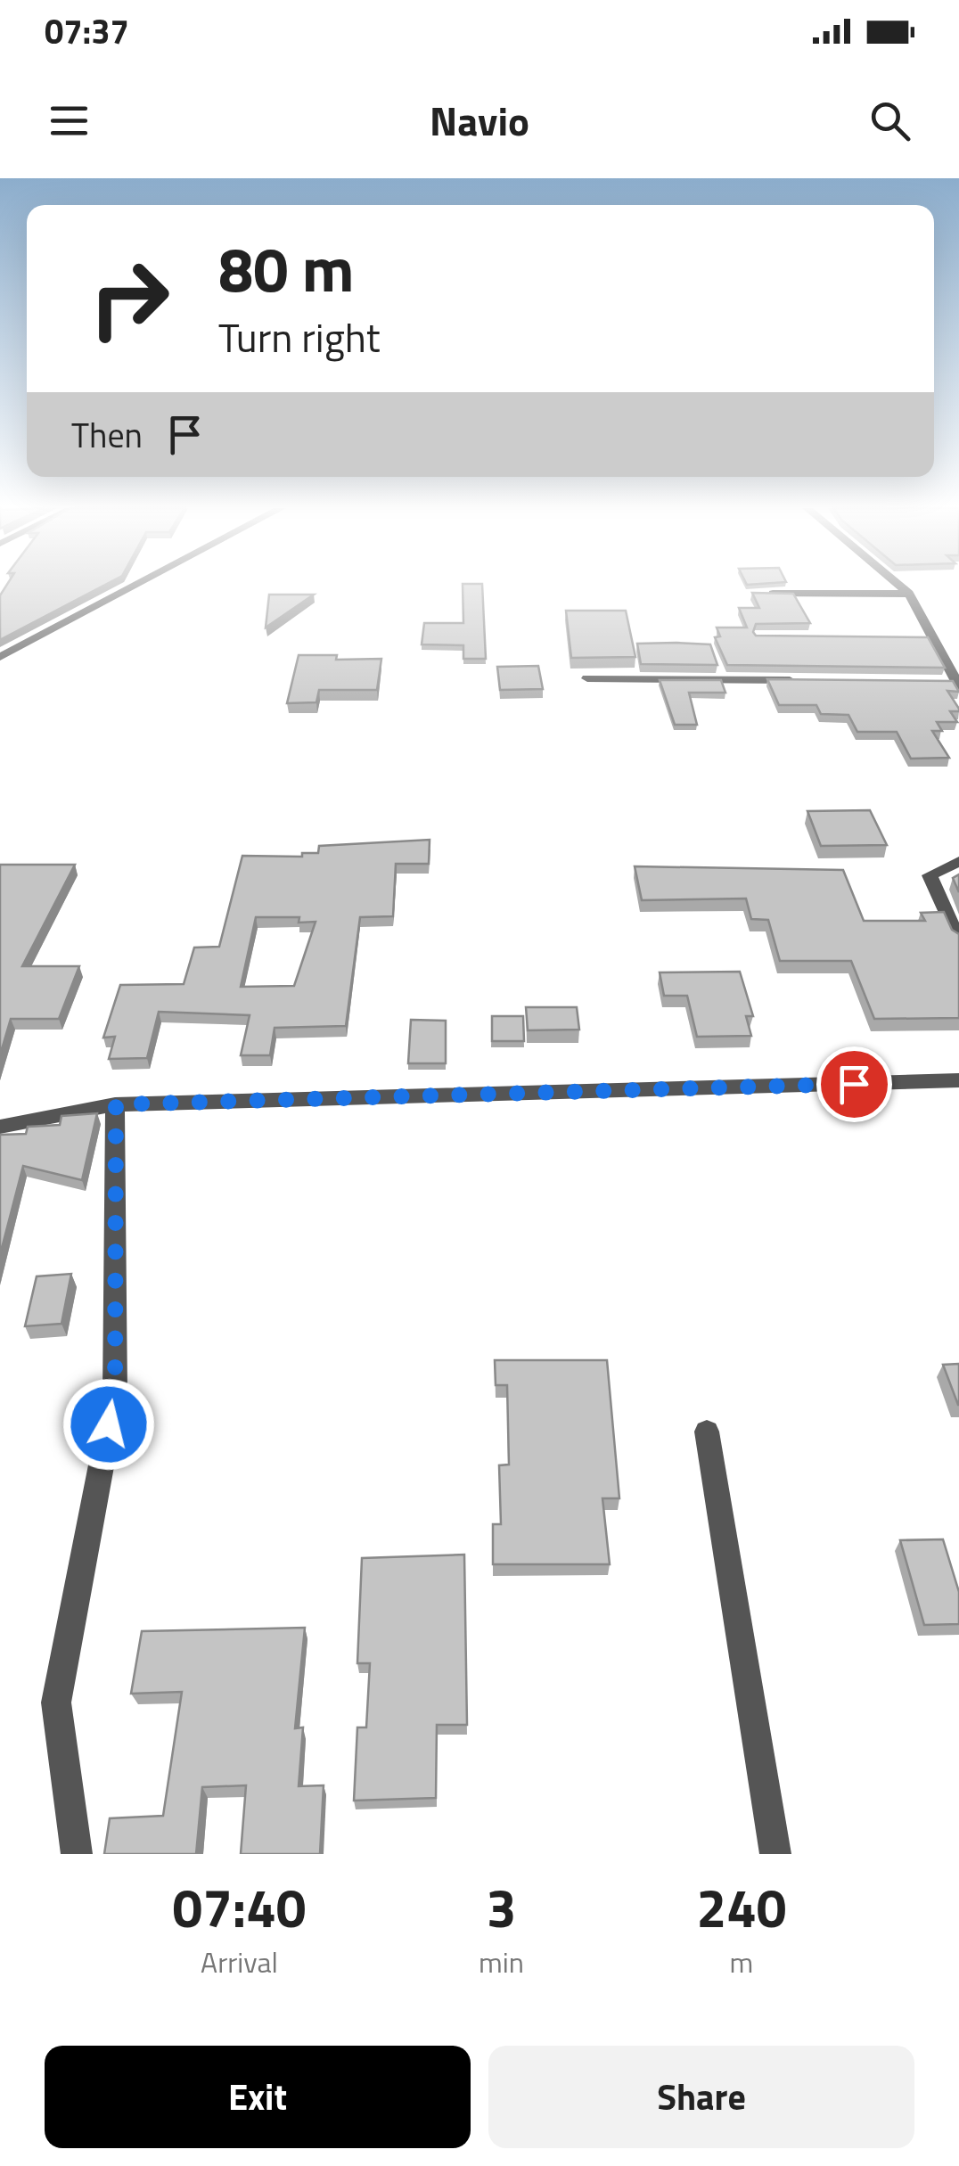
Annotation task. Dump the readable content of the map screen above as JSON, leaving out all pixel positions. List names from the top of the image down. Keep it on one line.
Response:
{"page":{"status":"07:37","header":"Navio","turn":["80 m","Turn right"],"then":"Then","eta":["07:40","Arrival","3","min","240","m"],"buttons":["Exit","Share"]}}
